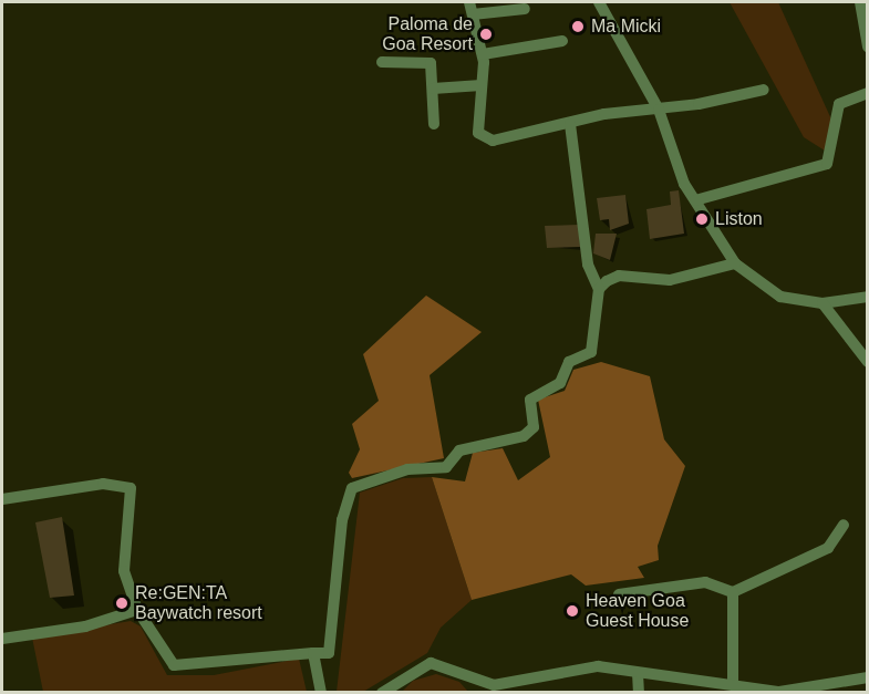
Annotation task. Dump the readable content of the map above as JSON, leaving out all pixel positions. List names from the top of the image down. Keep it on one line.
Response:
{"places":["Ma Micki","Paloma de Goa Resort","Liston","Re:GEN:TA Baywatch resort","Heaven Goa Guest House"]}
